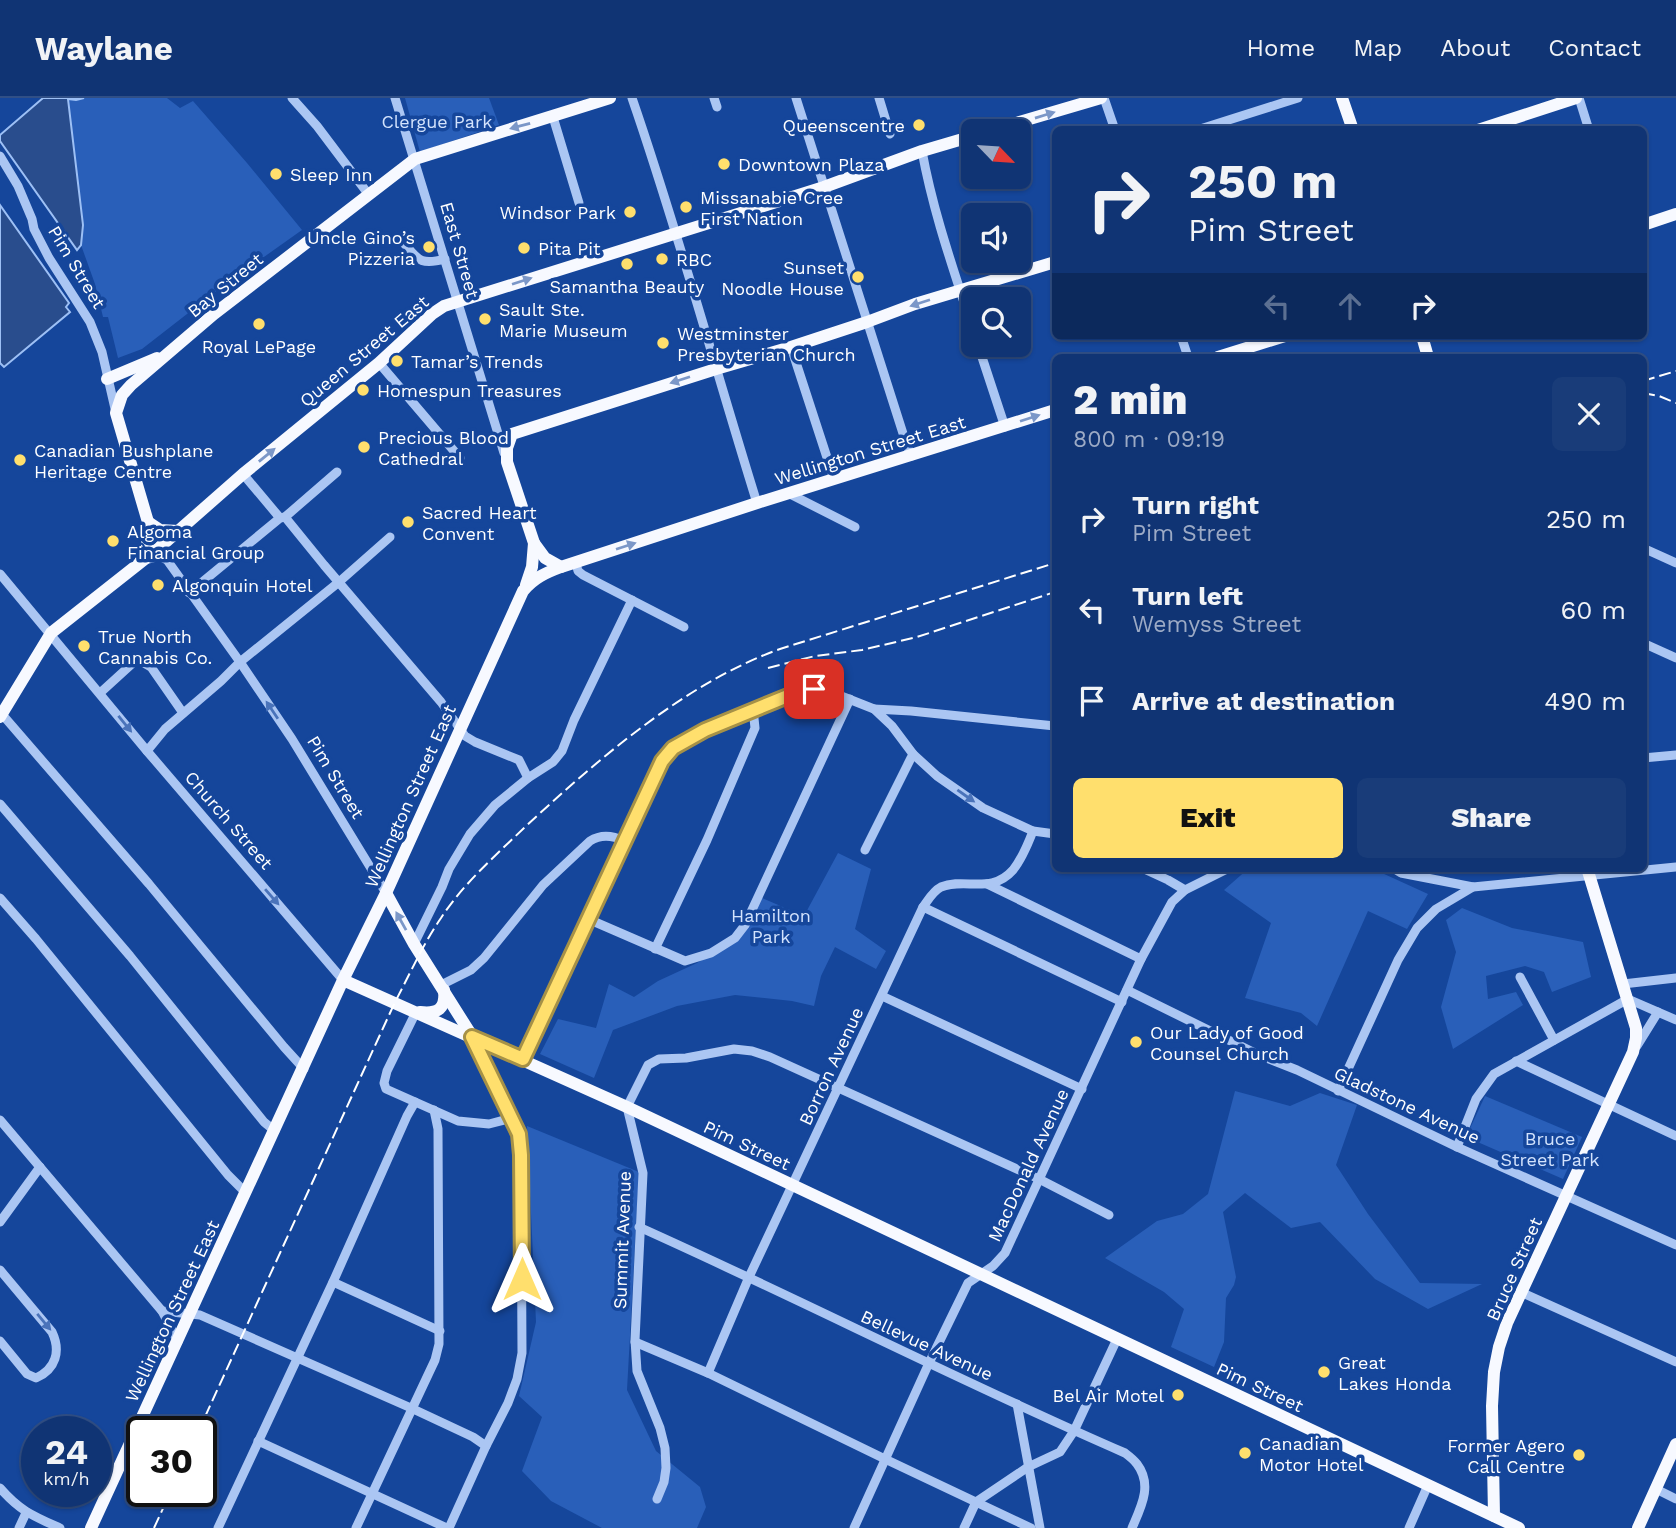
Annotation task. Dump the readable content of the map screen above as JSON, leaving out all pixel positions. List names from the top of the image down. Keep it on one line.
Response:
{"streets":{"main road":["East Street","Pim Street","Bay Street","Queen Street East","Wellington Street East","Church Street","Bruce Street"],"street":["Borron Avenue","Gladstone Avenue","MacDonald Avenue","Summit Avenue","Bellevue Avenue"]},"crossings":[["East Street","Bay Street"],["East Street","Queen Street East"],["East Street","Wellington Street East"],["Pim Street","Bay Street"],["Pim Street","Wellington Street East"],["Pim Street","Church Street"],["Pim Street","Borron Avenue"],["Pim Street","MacDonald Avenue"],["Pim Street","Summit Avenue"],["Pim Street","Bruce Street"],["Queen Street East","Church Street"],["Wellington Street East","Church Street"],["Borron Avenue","Bellevue Avenue"],["Gladstone Avenue","MacDonald Avenue"],["Gladstone Avenue","Bruce Street"],["MacDonald Avenue","Bellevue Avenue"],["Summit Avenue","Bellevue Avenue"]],"one_way":["Church Street"],"parks":["Clergue Park","Hamilton Park","Bruce Street Park"],"places":["Queenscentre","Downtown Plaza","Sleep Inn","Missanabie Cree First Nation","Windsor Park","Uncle Gino’s Pizzeria","Pita Pit","RBC","Samantha Beauty","Sunset Noodle House","Sault Ste. Marie Museum","Royal LePage","Westminster Presbyterian Church","Tamar’s Trends","Homespun Treasures","Precious Blood Cathedral","Canadian Bushplane Heritage Centre","Sacred Heart Convent","Algoma Financial Group","Algonquin Hotel","True North Cannabis Co.","Our Lady of Good Counsel Church","Great Lakes Honda","Bel Air Motel","Canadian Motor Hotel","Former Agero Call Centre"],"north":"bottom right","page":{"header":"Waylane","nav":["Home","Map","About","Contact"],"turn":["250 m","Pim Street"],"heading":["2 min","800 m · 09:19"],"list":[{"name":"Turn right","note":"Pim Street","value":"250 m"},{"name":"Turn left","note":"Wemyss Street","value":"60 m"},{"name":"Arrive at destination","value":"490 m"}],"buttons":["Exit","Share"],"speed":"24 km/h","limit":"30"}}
